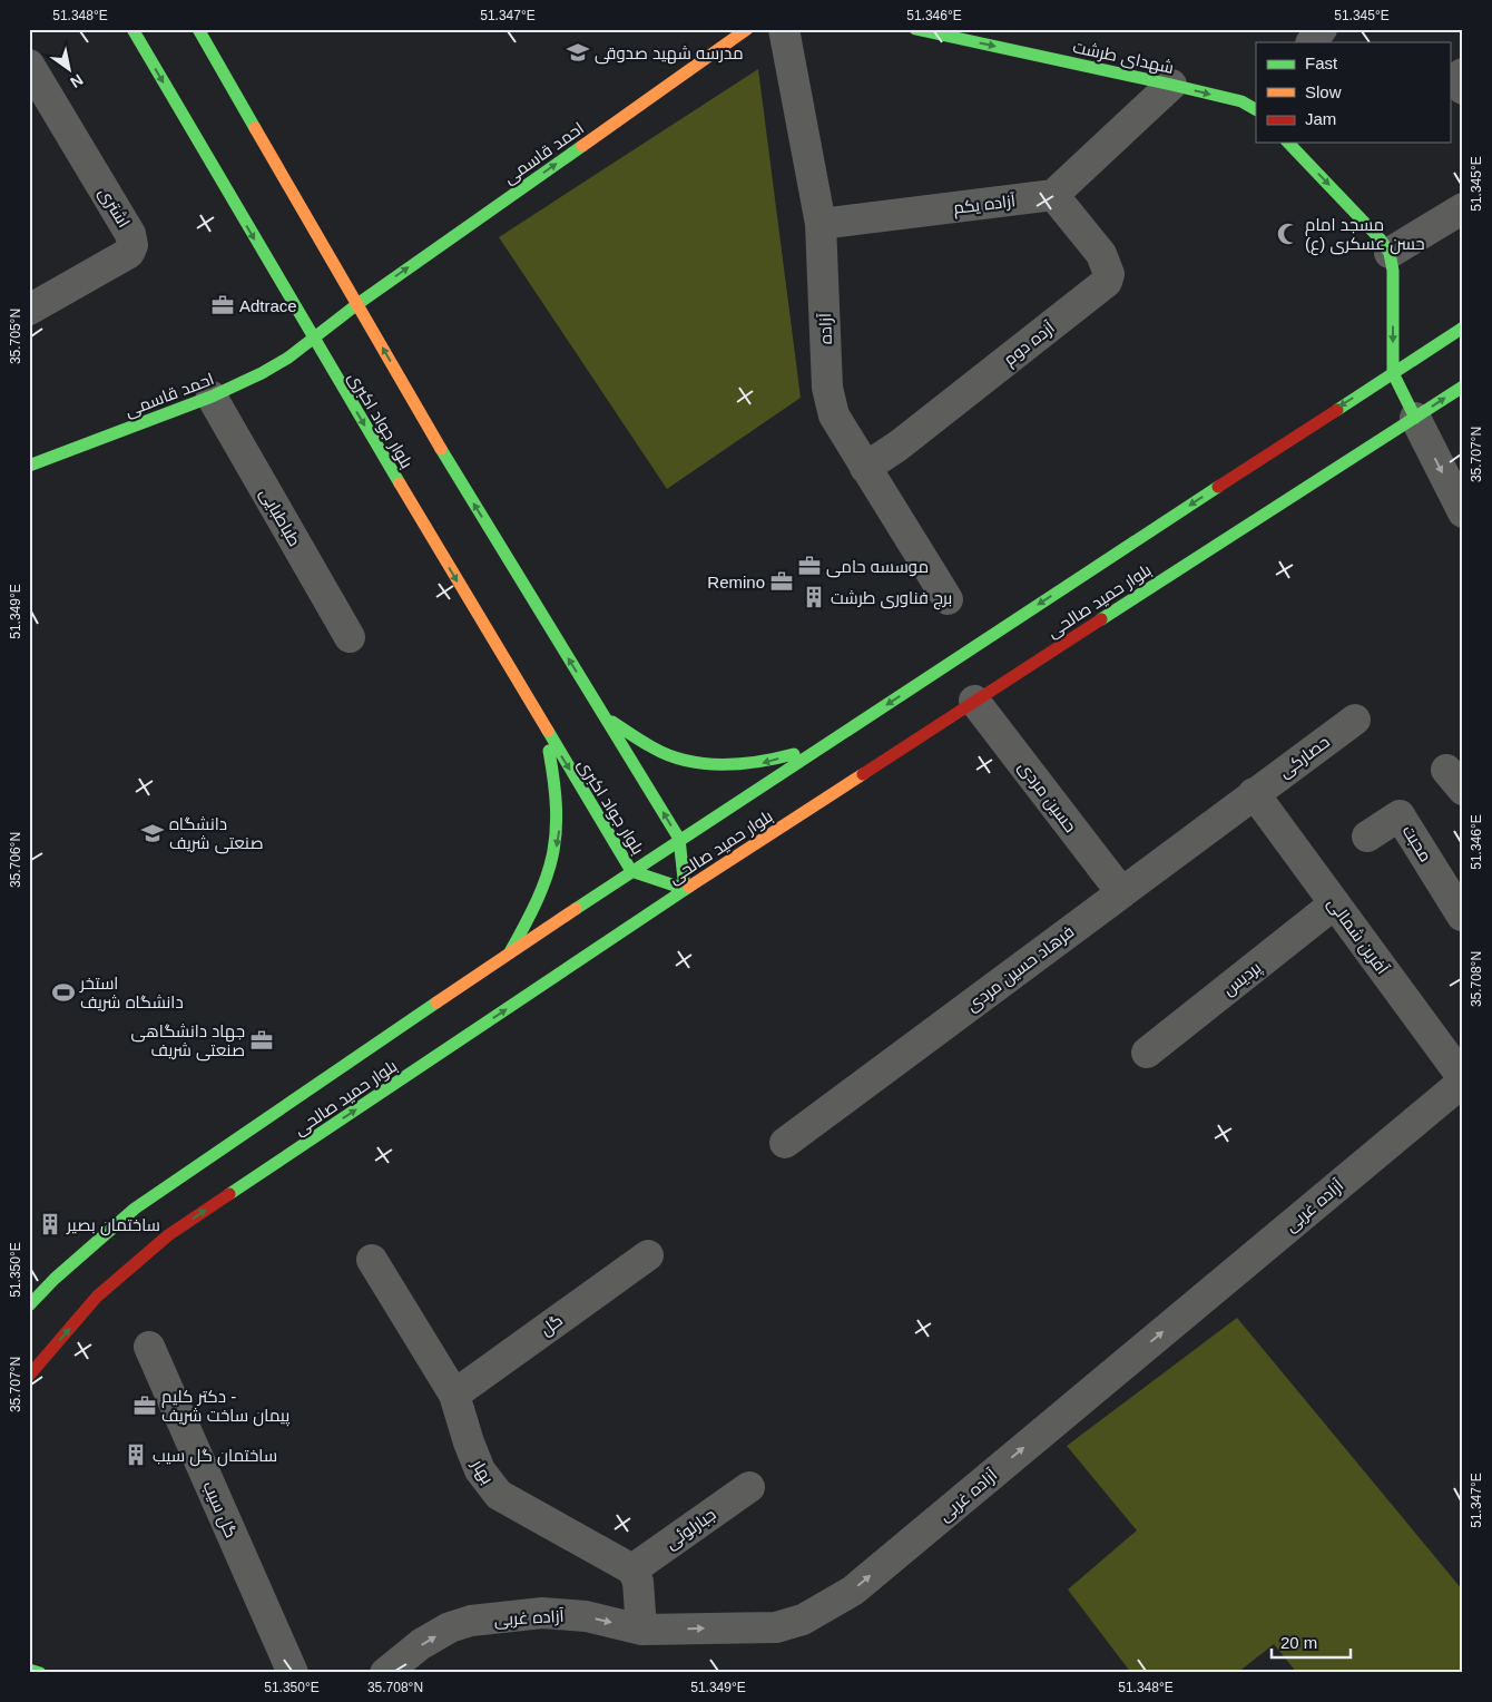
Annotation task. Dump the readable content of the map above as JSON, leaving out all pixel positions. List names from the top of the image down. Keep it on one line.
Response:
{"streets":{"main road":["شهدای طرشت","احمد قاسمی","بلوار جواد اکبری","بلوار حمید صالحی"],"street":["آزاده یکم","اشتری","آزاده","آزده دوم","طباطبایی","حصارکی","حسین مردی","محبت","آفرین شمالی","فرهاد حسین مردی","پردیس","آزاده غربی","گل","بهار","گل سیب","جبارلوئی"]},"crossings":[["احمد قاسمی","بلوار جواد اکبری"],["احمد قاسمی","طباطبایی"],["آزاده یکم","آزاده"],["آزاده یکم","آزده دوم"],["آزاده","آزده دوم"],["بلوار جواد اکبری","بلوار حمید صالحی"],["بلوار حمید صالحی","حسین مردی"],["حصارکی","آفرین شمالی"],["حصارکی","فرهاد حسین مردی"],["حسین مردی","فرهاد حسین مردی"],["آفرین شمالی","فرهاد حسین مردی"],["آفرین شمالی","پردیس"],["آفرین شمالی","آزاده غربی"],["گل","بهار"],["بهار","جبارلوئی"]],"one_way":["شهدای طرشت","احمد قاسمی","آزاده غربی"],"places":{"school or university":["مدرسه شهید صدوقی","دانشگاه صنعتی شریف"],"mosque":["مسجد امام حسن عسکری (ع)"],"office":["Adtrace","موسسه حامی","Remino","جهاد دانشگاهی صنعتی شریف","دکتر کلیم - پیمان ساخت شریف"],"building":["برج فناوری طرشت","ساختمان بصیر","ساختمان گل سیب"],"sports":["استخر دانشگاه شریف"]},"legend":["Fast","Slow","Jam"],"scale_bar":"20 m","north":"bottom right","coordinates":["51.348°E","51.347°E","51.346°E","51.345°E","35.705°N","35.707°N","51.349°E","35.706°N","35.708°N","51.350°E"]}
